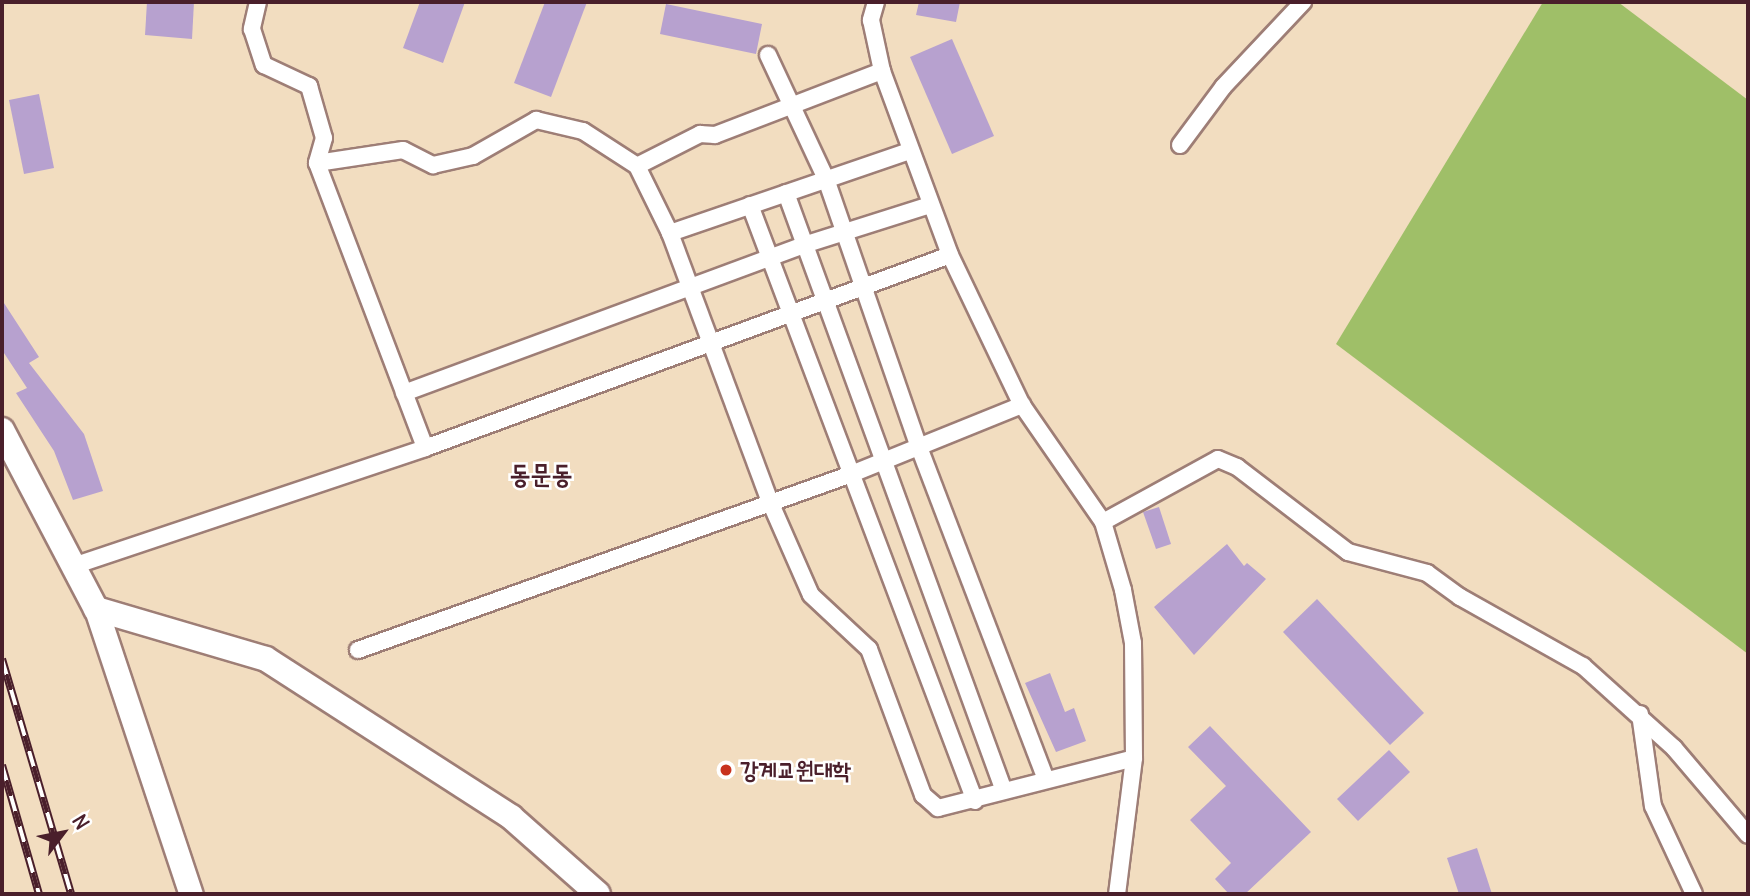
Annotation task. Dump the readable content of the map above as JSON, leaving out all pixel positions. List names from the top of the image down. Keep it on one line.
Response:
{"districts":["동문동"],"places":["강계교원대학"],"north":"top right"}
